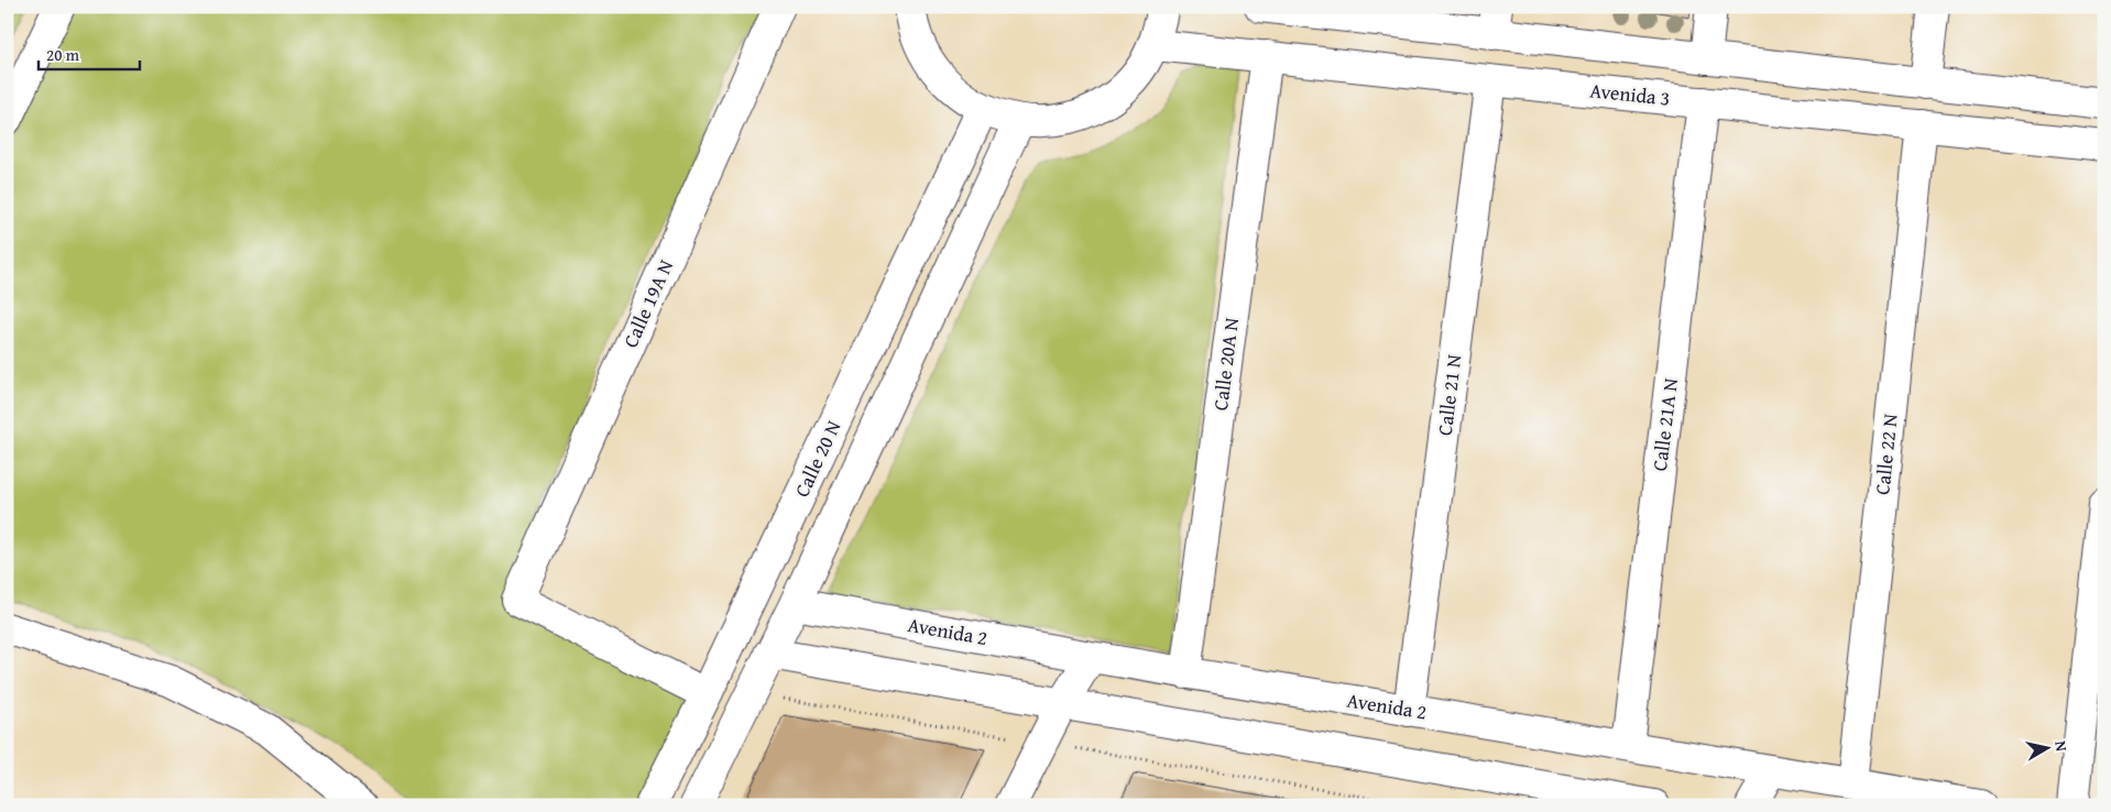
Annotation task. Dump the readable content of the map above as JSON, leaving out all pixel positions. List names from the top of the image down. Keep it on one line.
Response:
{"streets":{"street":["Avenida 3","Calle 19A N","Calle 20A N","Calle 21 N","Calle 21A N","Calle 22 N","Calle 20 N","Avenida 2"]},"crossings":[["Avenida 3","Calle 20A N"],["Avenida 3","Calle 21 N"],["Avenida 3","Calle 21A N"],["Avenida 3","Calle 22 N"],["Calle 19A N","Calle 20 N"],["Calle 20A N","Avenida 2"],["Calle 21 N","Avenida 2"],["Calle 21A N","Avenida 2"],["Calle 22 N","Avenida 2"],["Calle 20 N","Avenida 2"]],"scale_bar":"20 m","north":"right"}
